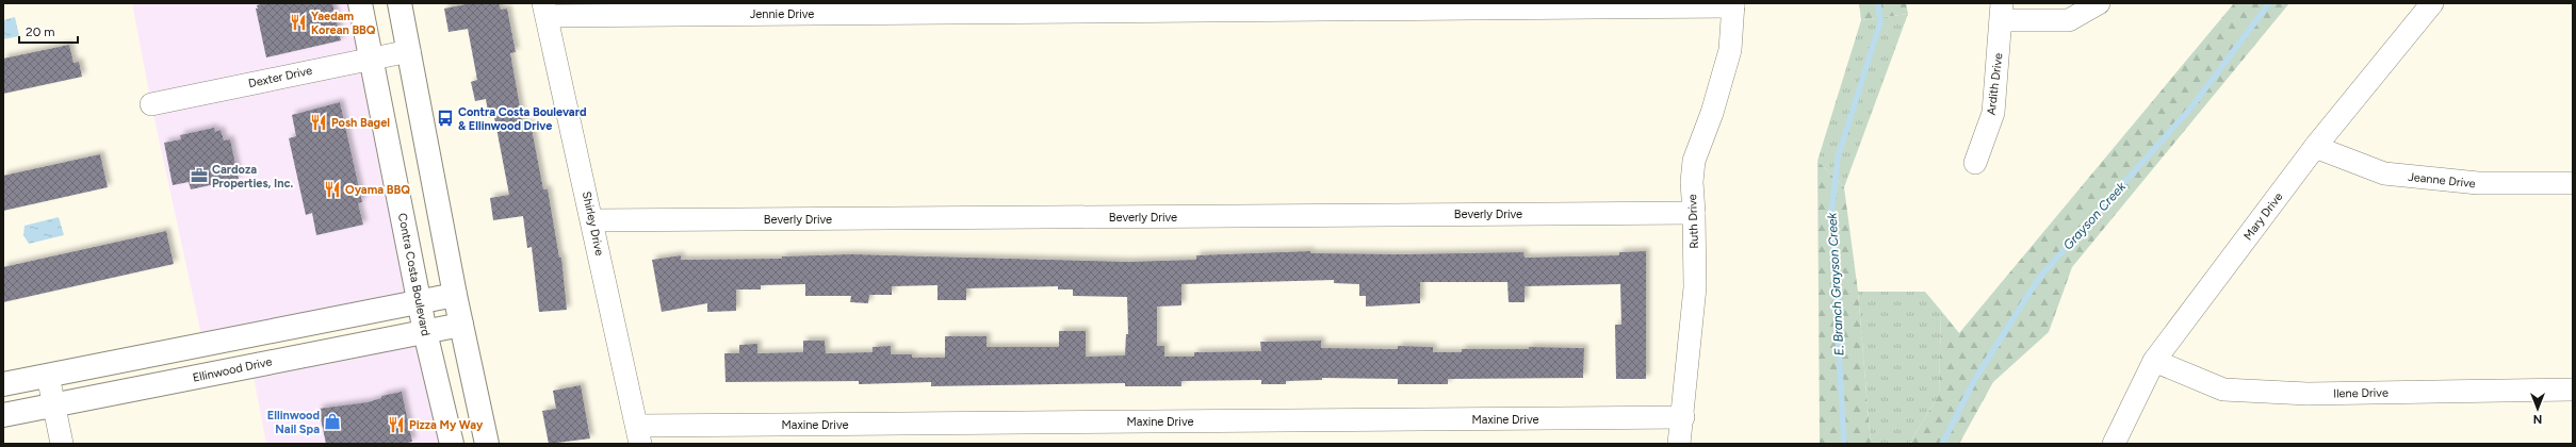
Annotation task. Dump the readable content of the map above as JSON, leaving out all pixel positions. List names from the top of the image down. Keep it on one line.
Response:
{"streets":{"street":["Jennie Drive","Dexter Drive","Ardith Drive","Jeanne Drive","Beverly Drive","Mary Drive","Ruth Drive","Shirley Drive","Contra Costa Boulevard","Ellinwood Drive","Ilene Drive","Maxine Drive"]},"crossings":[["Jennie Drive","Ruth Drive"],["Jennie Drive","Shirley Drive"],["Dexter Drive","Contra Costa Boulevard"],["Jeanne Drive","Mary Drive"],["Beverly Drive","Ruth Drive"],["Beverly Drive","Shirley Drive"],["Mary Drive","Ilene Drive"],["Ruth Drive","Maxine Drive"],["Shirley Drive","Maxine Drive"],["Contra Costa Boulevard","Ellinwood Drive"]],"water":["Grayson Creek","E. Branch Grayson Creek"],"places":{"restaurant":["Yaedam Korean BBQ","Posh Bagel","Oyama BBQ","Pizza My Way"],"bus stop":["Contra Costa Boulevard & Ellinwood Drive"],"office":["Cardoza Properties, Inc."],"shop":["Ellinwood Nail Spa"]},"scale_bar":"20 m","north":"bottom"}
